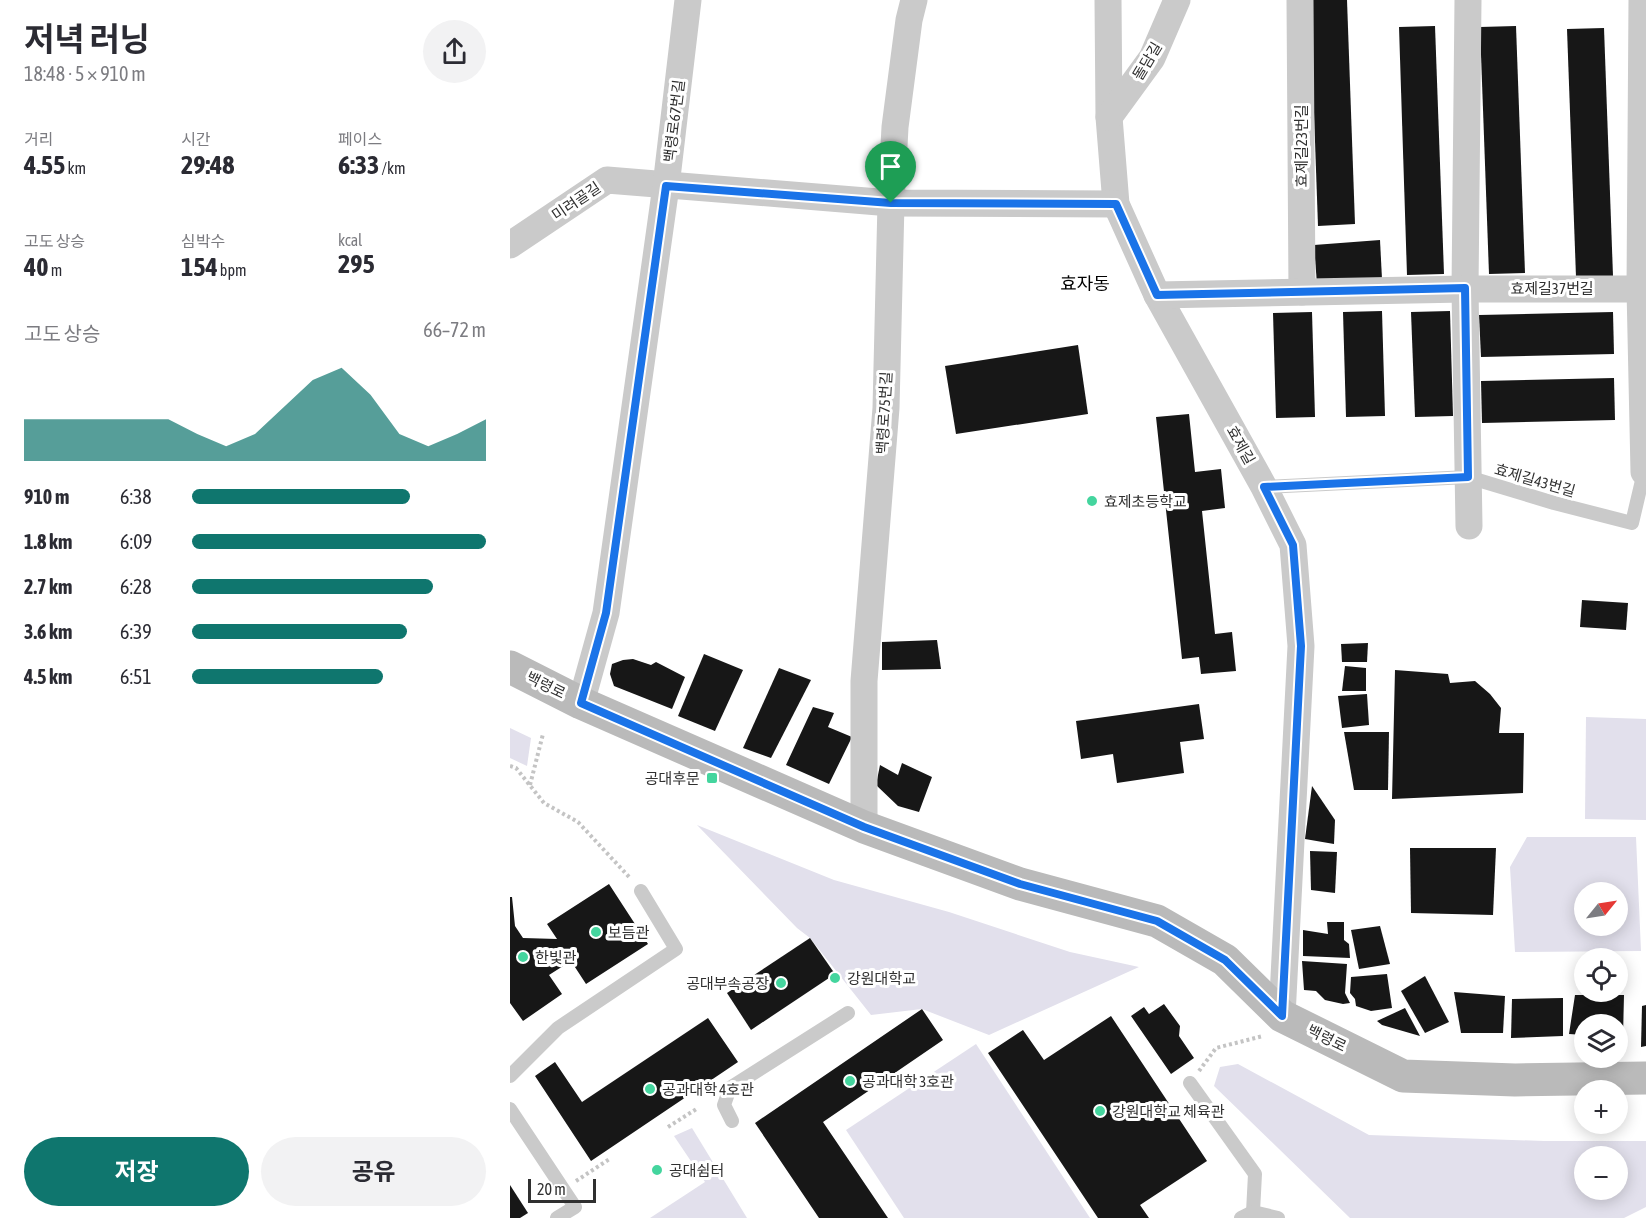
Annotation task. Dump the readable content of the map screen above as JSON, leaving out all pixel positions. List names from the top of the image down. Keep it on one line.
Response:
{"streets":{"street":["돌담길","백령로67번길","효제길23번길","미려골길","효제길37번길","백령로75번길","효제길","백령로"],"lane":["효제길43번길"]},"crossings":[["돌담길","효제길"],["백령로67번길","미려골길"],["백령로67번길","백령로"],["효제길23번길","효제길37번길"],["미려골길","백령로75번길"],["미려골길","효제길"],["효제길37번길","효제길"],["백령로75번길","백령로"],["효제길","효제길43번길"],["효제길","백령로"]],"districts":["효자동"],"places":{"other":["효제초등학교","보듬관","한빛관","강원대학교","공대부속공장","공과대학 3호관","공과대학 4호관","강원대학교 체육관","공대쉼터"],"transit":["공대후문"]},"scale_bar":"20 m","north":"top right","page":{"heading":["저녁 러닝","18:48 · 5 × 910 m"],"stats":[["거리","4.55 km"],["시간","29:48"],["페이스","6:33 /km"],["고도 상승","40 m"],["심박수","154 bpm"],["kcal","295"]],"chart":["고도 상승","66–72 m"],"list":[{"name":"910 m","note":"6:38"},{"name":"1.8 km","note":"6:09"},{"name":"2.7 km","note":"6:28"},{"name":"3.6 km","note":"6:39"},{"name":"4.5 km","note":"6:51"}],"map_buttons":["+","−"],"buttons":["저장","공유"],"scale":"20 m"}}
